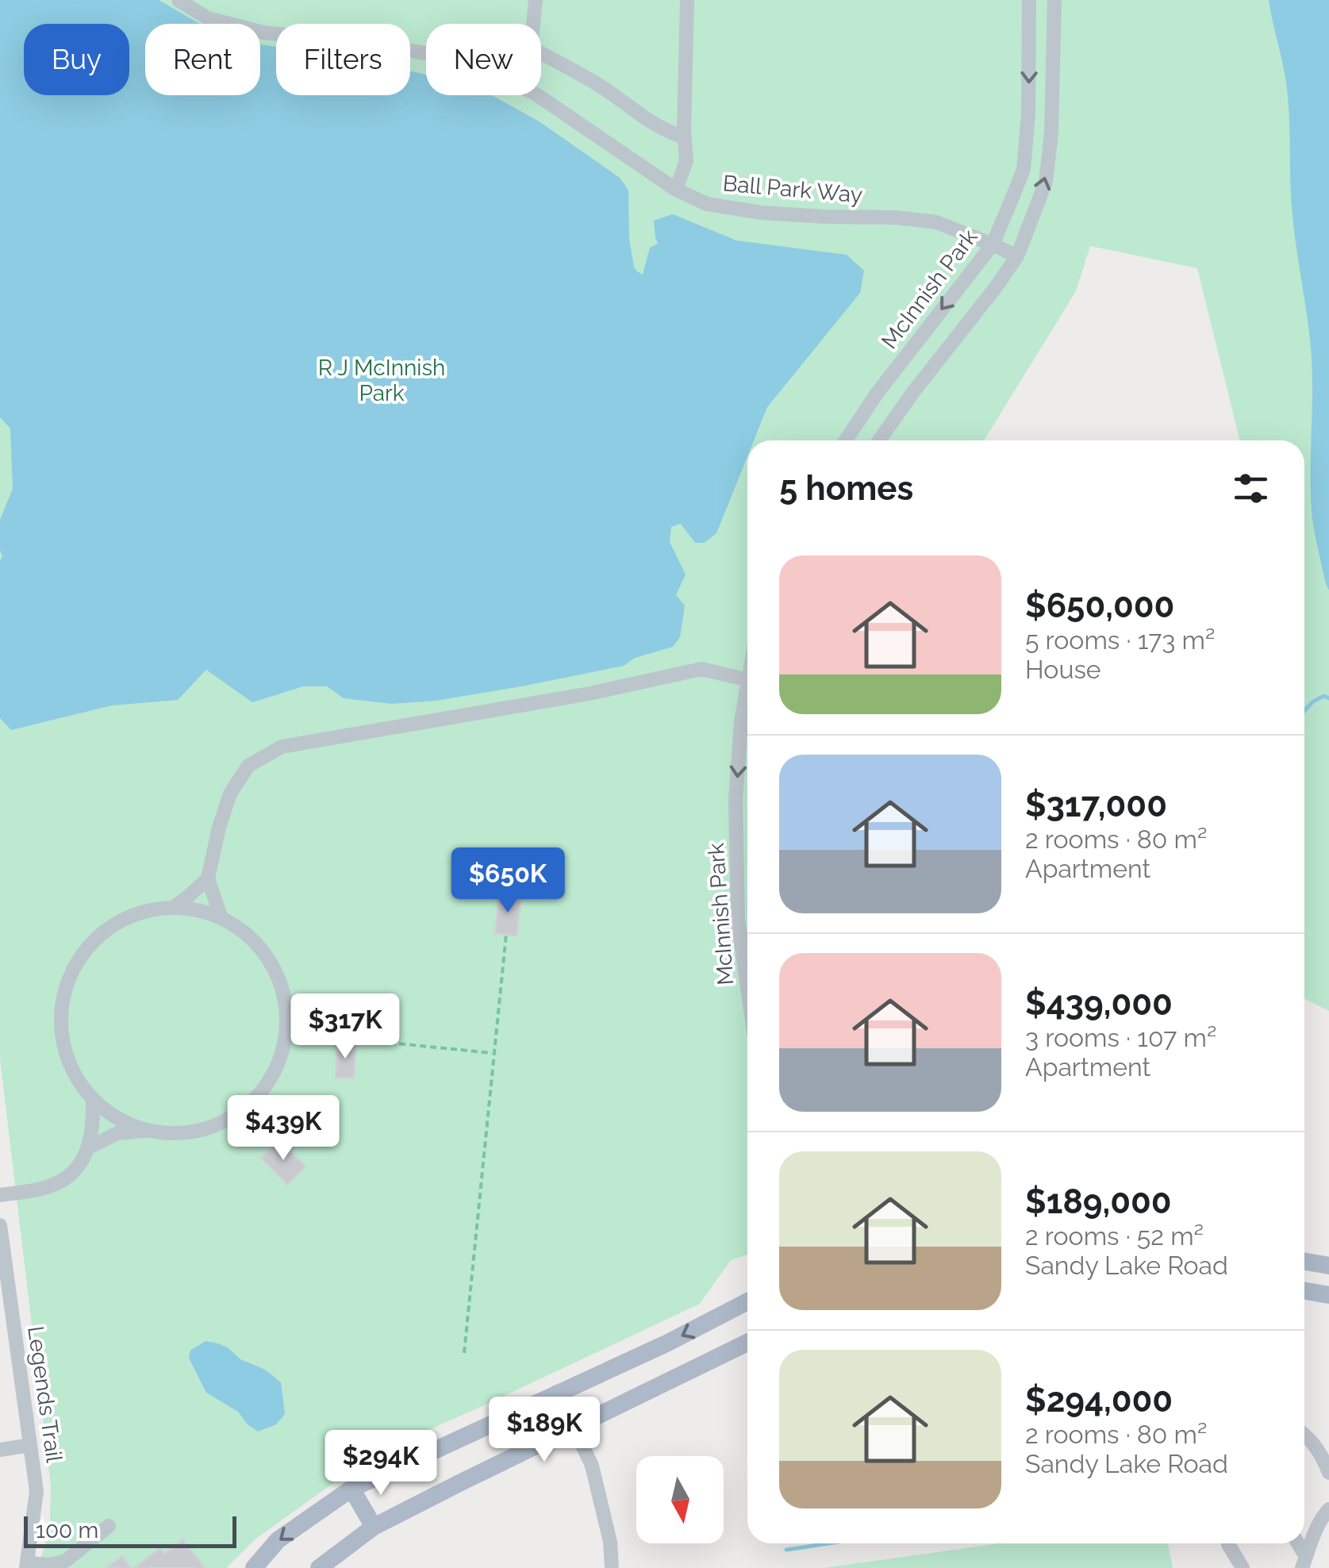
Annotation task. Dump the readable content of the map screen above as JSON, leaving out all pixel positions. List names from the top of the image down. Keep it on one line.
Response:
{"streets":{"street":["Ball Park Way","McInnish Park","Legends Trail"]},"crossings":[["Ball Park Way","McInnish Park"]],"parks":["R J McInnish Park"],"scale_bar":"100 m","north":"bottom","page":{"chip":["Buy","Rent","Filters","New"],"heading":"5 homes","list":[{"name":"$650,000","note":"5 rooms · 173 m² · House"},{"name":"$317,000","note":"2 rooms · 80 m² · Apartment"},{"name":"$439,000","note":"3 rooms · 107 m² · Apartment"},{"name":"$189,000","note":"2 rooms · 52 m² · Sandy Lake Road"},{"name":"$294,000","note":"2 rooms · 80 m² · Sandy Lake Road"}],"price":["$650K","$317K","$439K","$189K","$294K"],"scale":"100 m"}}
